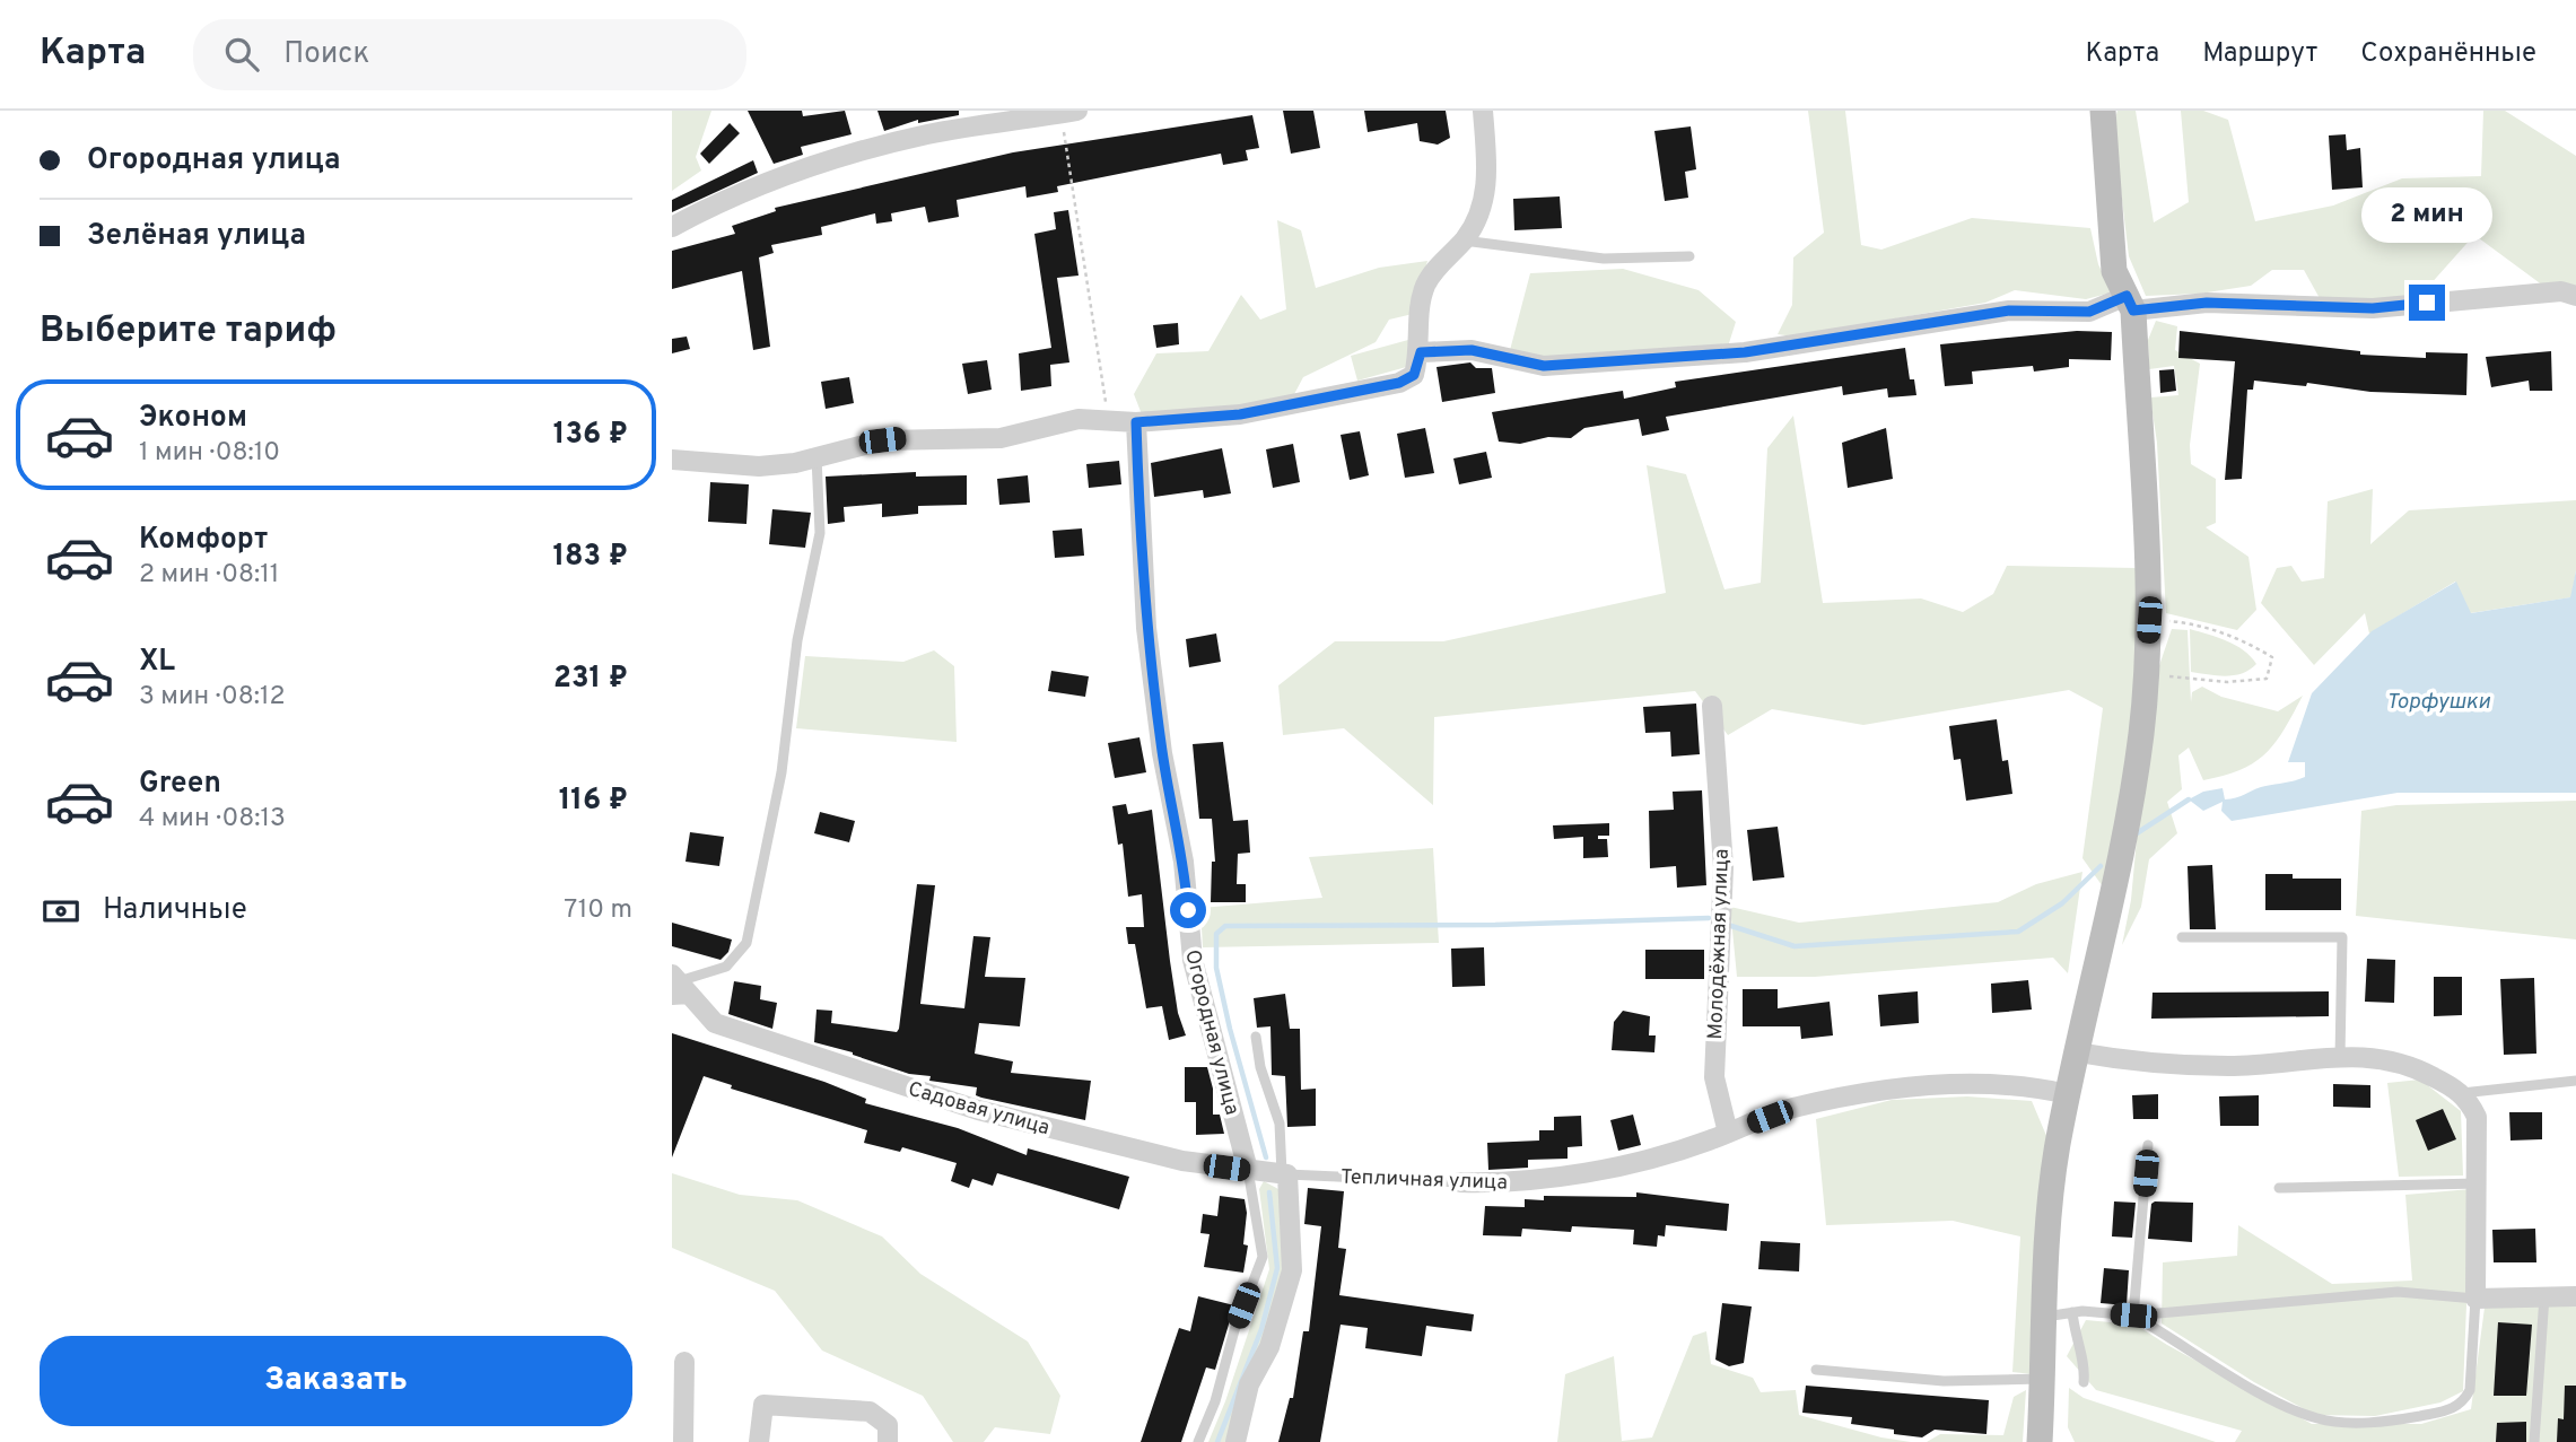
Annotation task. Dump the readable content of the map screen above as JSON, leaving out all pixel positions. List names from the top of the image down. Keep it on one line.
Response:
{"streets":{"street":["Молодёжная улица","Огородная улица","Садовая улица","Тепличная улица"]},"crossings":[["Молодёжная улица","Тепличная улица"],["Огородная улица","Садовая улица"],["Садовая улица","Тепличная улица"]],"water":["Торфушки"],"page":{"header":"Карта","search":"Поиск","nav":["Карта","Маршрут","Сохранённые"],"banner":["Огородная улица","Зелёная улица"],"bubble":"2 мин","heading":"Выберите тариф","list":[{"name":"Эконом","note":"1 мин · 08:10","value":"136 ₽"},{"name":"Комфорт","note":"2 мин · 08:11","value":"183 ₽"},{"name":"XL","note":"3 мин · 08:12","value":"231 ₽"},{"name":"Green","note":"4 мин · 08:13","value":"116 ₽"}],"pay":["Наличные","710 m"],"buttons":"Заказать"}}
